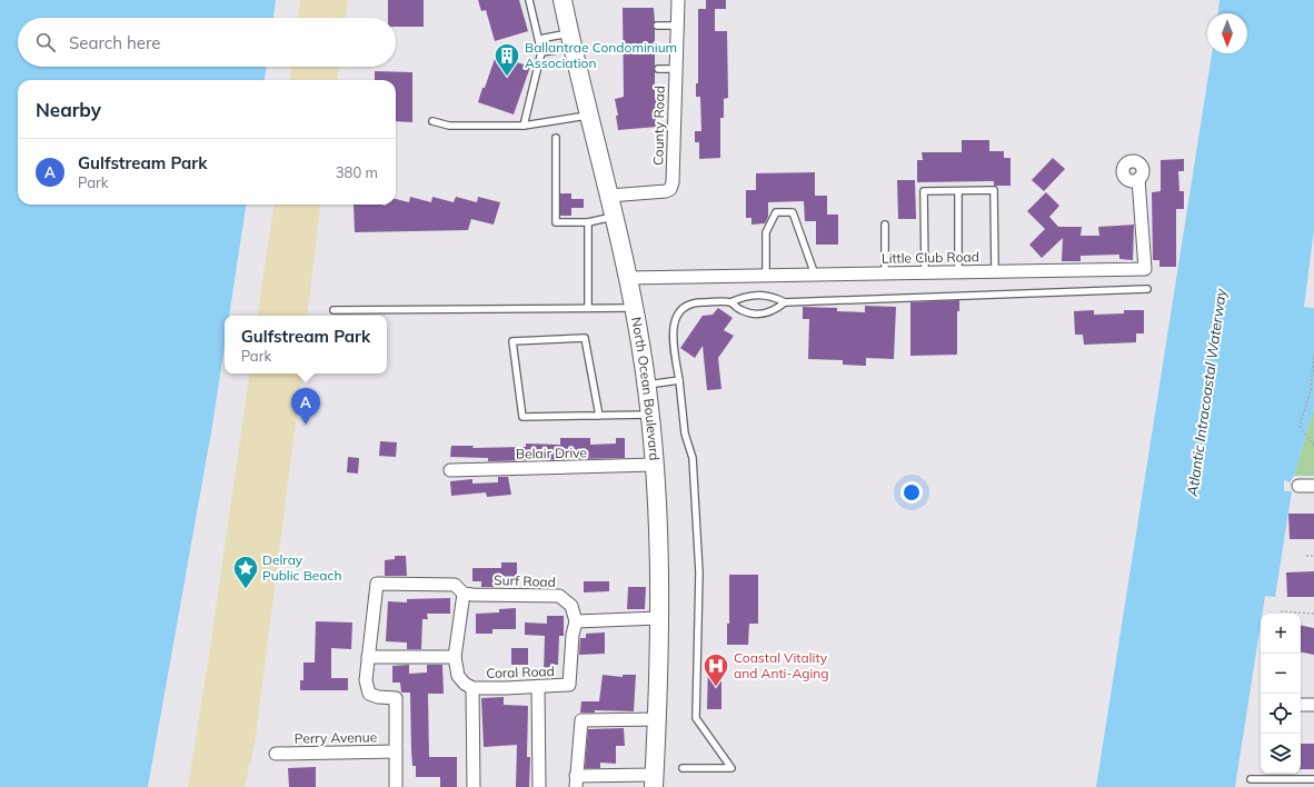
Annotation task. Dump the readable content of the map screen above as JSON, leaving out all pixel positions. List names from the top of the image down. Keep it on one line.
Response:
{"streets":{"main road":["North Ocean Boulevard"],"street":["County Road","Little Club Road","Belair Drive","Surf Road","Coral Road","Perry Avenue"]},"crossings":[["County Road","North Ocean Boulevard"],["Little Club Road","North Ocean Boulevard"],["North Ocean Boulevard","Belair Drive"],["Surf Road","Coral Road"]],"water":["Atlantic Intracoastal Waterway"],"places":{"building":["Ballantrae Condominium Association"],"place":["Delray Public Beach"],"hospital":["Coastal Vitality and Anti-Aging"]},"north":"bottom","page":{"search":"Search here","heading":"Nearby","list":[{"mark":"A","name":"Gulfstream Park","note":"Park","value":"380 m"}],"popup":["Gulfstream Park","Park"],"pins":"A","map_buttons":["+","−"]}}
